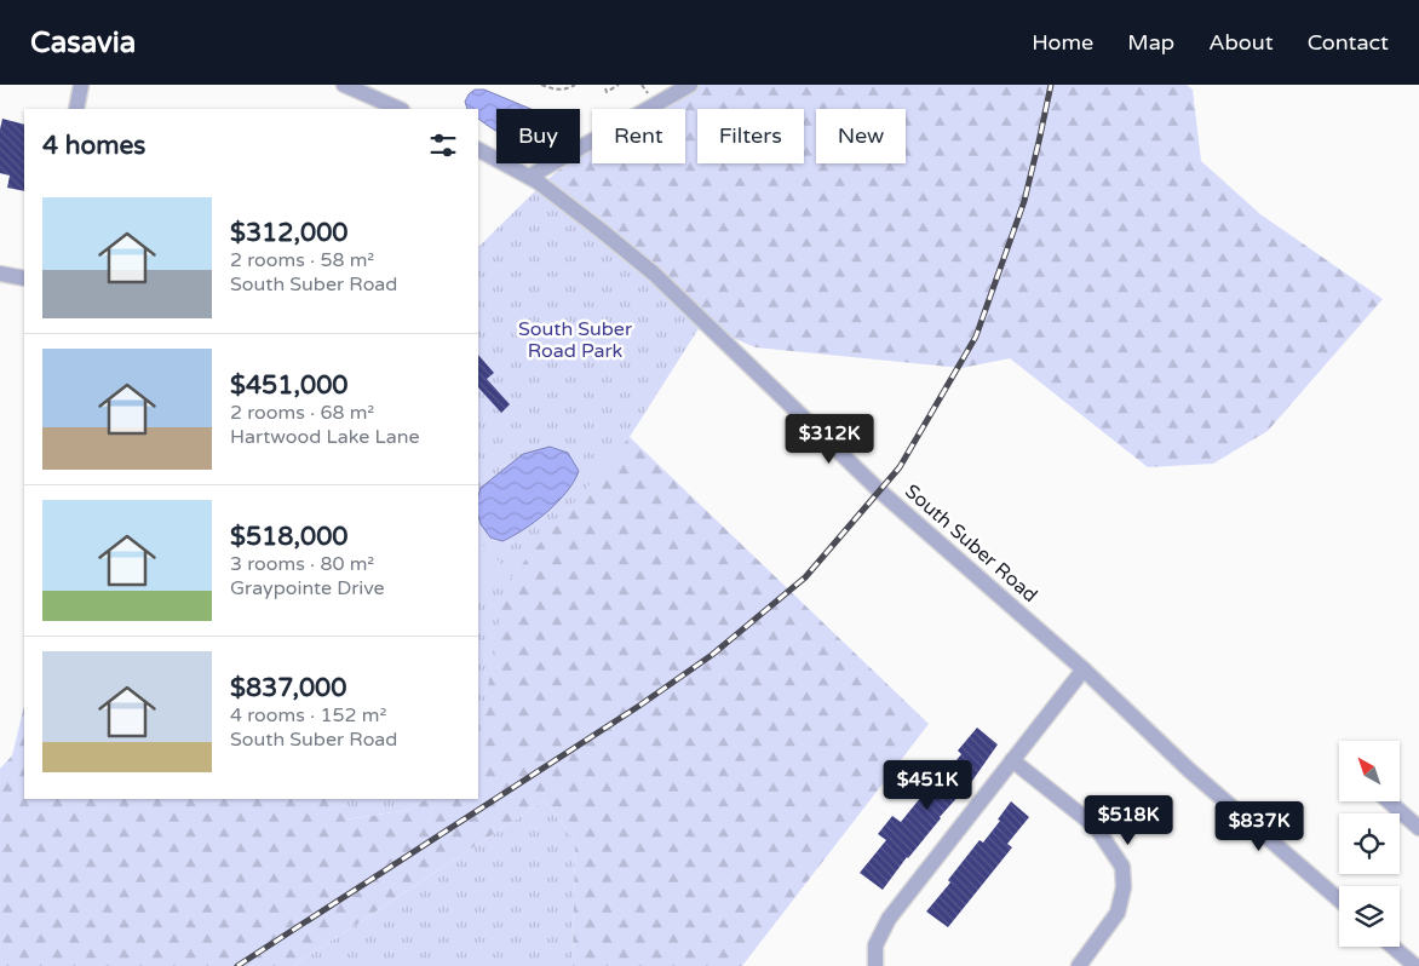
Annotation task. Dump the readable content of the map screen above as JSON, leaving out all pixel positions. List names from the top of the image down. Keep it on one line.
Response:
{"streets":{"street":["South Suber Road"]},"parks":["South Suber Road Park"],"north":"top left","page":{"header":"Casavia","nav":["Home","Map","About","Contact"],"chip":["Buy","Rent","Filters","New"],"heading":"4 homes","list":[{"name":"$312,000","note":"2 rooms · 58 m² · South Suber Road"},{"name":"$451,000","note":"2 rooms · 68 m² · Hartwood Lake Lane"},{"name":"$518,000","note":"3 rooms · 80 m² · Graypointe Drive"},{"name":"$837,000","note":"4 rooms · 152 m² · South Suber Road"}],"price":["$312K","$451K","$518K","$837K"]}}
